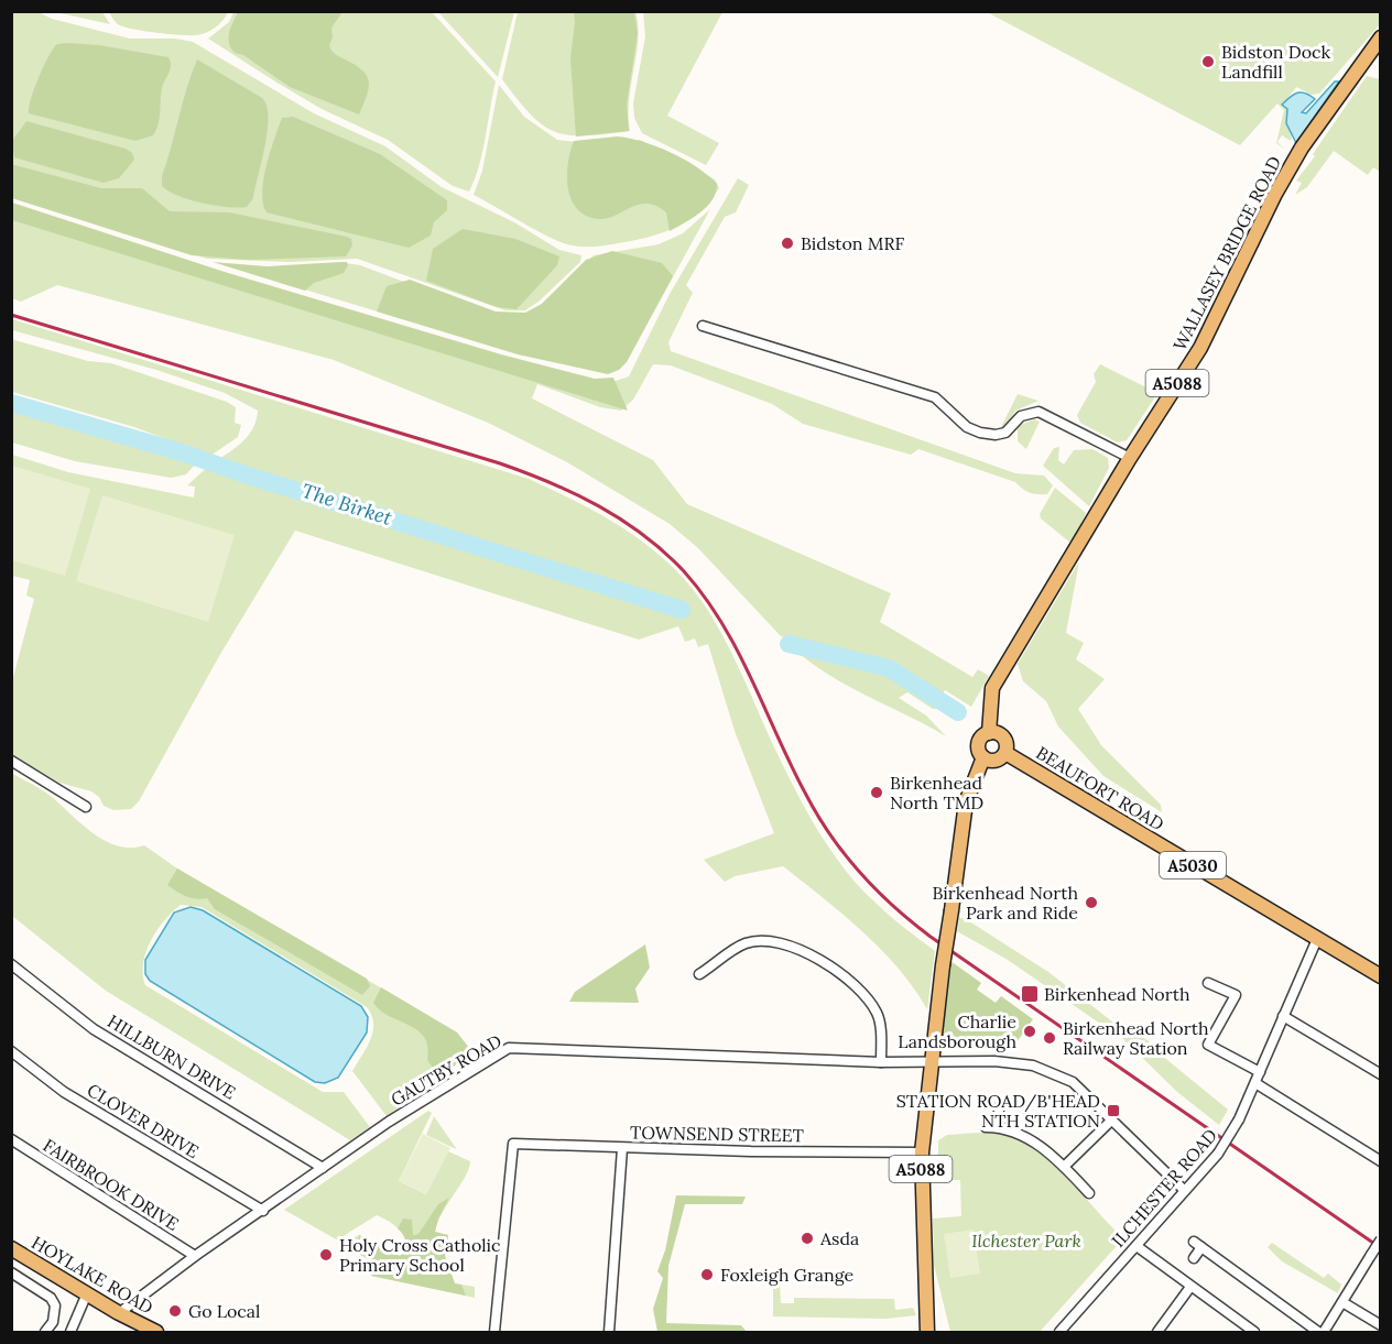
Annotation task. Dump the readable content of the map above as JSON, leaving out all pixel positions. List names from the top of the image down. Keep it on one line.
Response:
{"streets":{"main road":["WALLASEY BRIDGE ROAD","A5088","BEAUFORT ROAD","A5030","HOYLAKE ROAD"],"street":["HILLBURN DRIVE","GAUTBY ROAD","CLOVER DRIVE","TOWNSEND STREET","FAIRBROOK DRIVE","ILCHESTER ROAD"]},"crossings":[["WALLASEY BRIDGE ROAD","A5088"],["WALLASEY BRIDGE ROAD","BEAUFORT ROAD"],["A5088","BEAUFORT ROAD"],["A5088","GAUTBY ROAD"],["A5088","TOWNSEND STREET"],["BEAUFORT ROAD","ILCHESTER ROAD"],["HILLBURN DRIVE","GAUTBY ROAD"],["GAUTBY ROAD","CLOVER DRIVE"],["GAUTBY ROAD","FAIRBROOK DRIVE"],["GAUTBY ROAD","ILCHESTER ROAD"],["GAUTBY ROAD","HOYLAKE ROAD"]],"water":["The Birket"],"parks":["Ilchester Park"],"places":{"other":["Bidston Dock Landfill","Bidston MRF","Birkenhead North TMD","Birkenhead North Park and Ride","Charlie Landsborough","Birkenhead North Railway Station","Asda","Holy Cross Catholic Primary School","Foxleigh Grange","Go Local"],"transit":["Birkenhead North","STATION ROAD/B'HEAD NTH STATION"]}}
